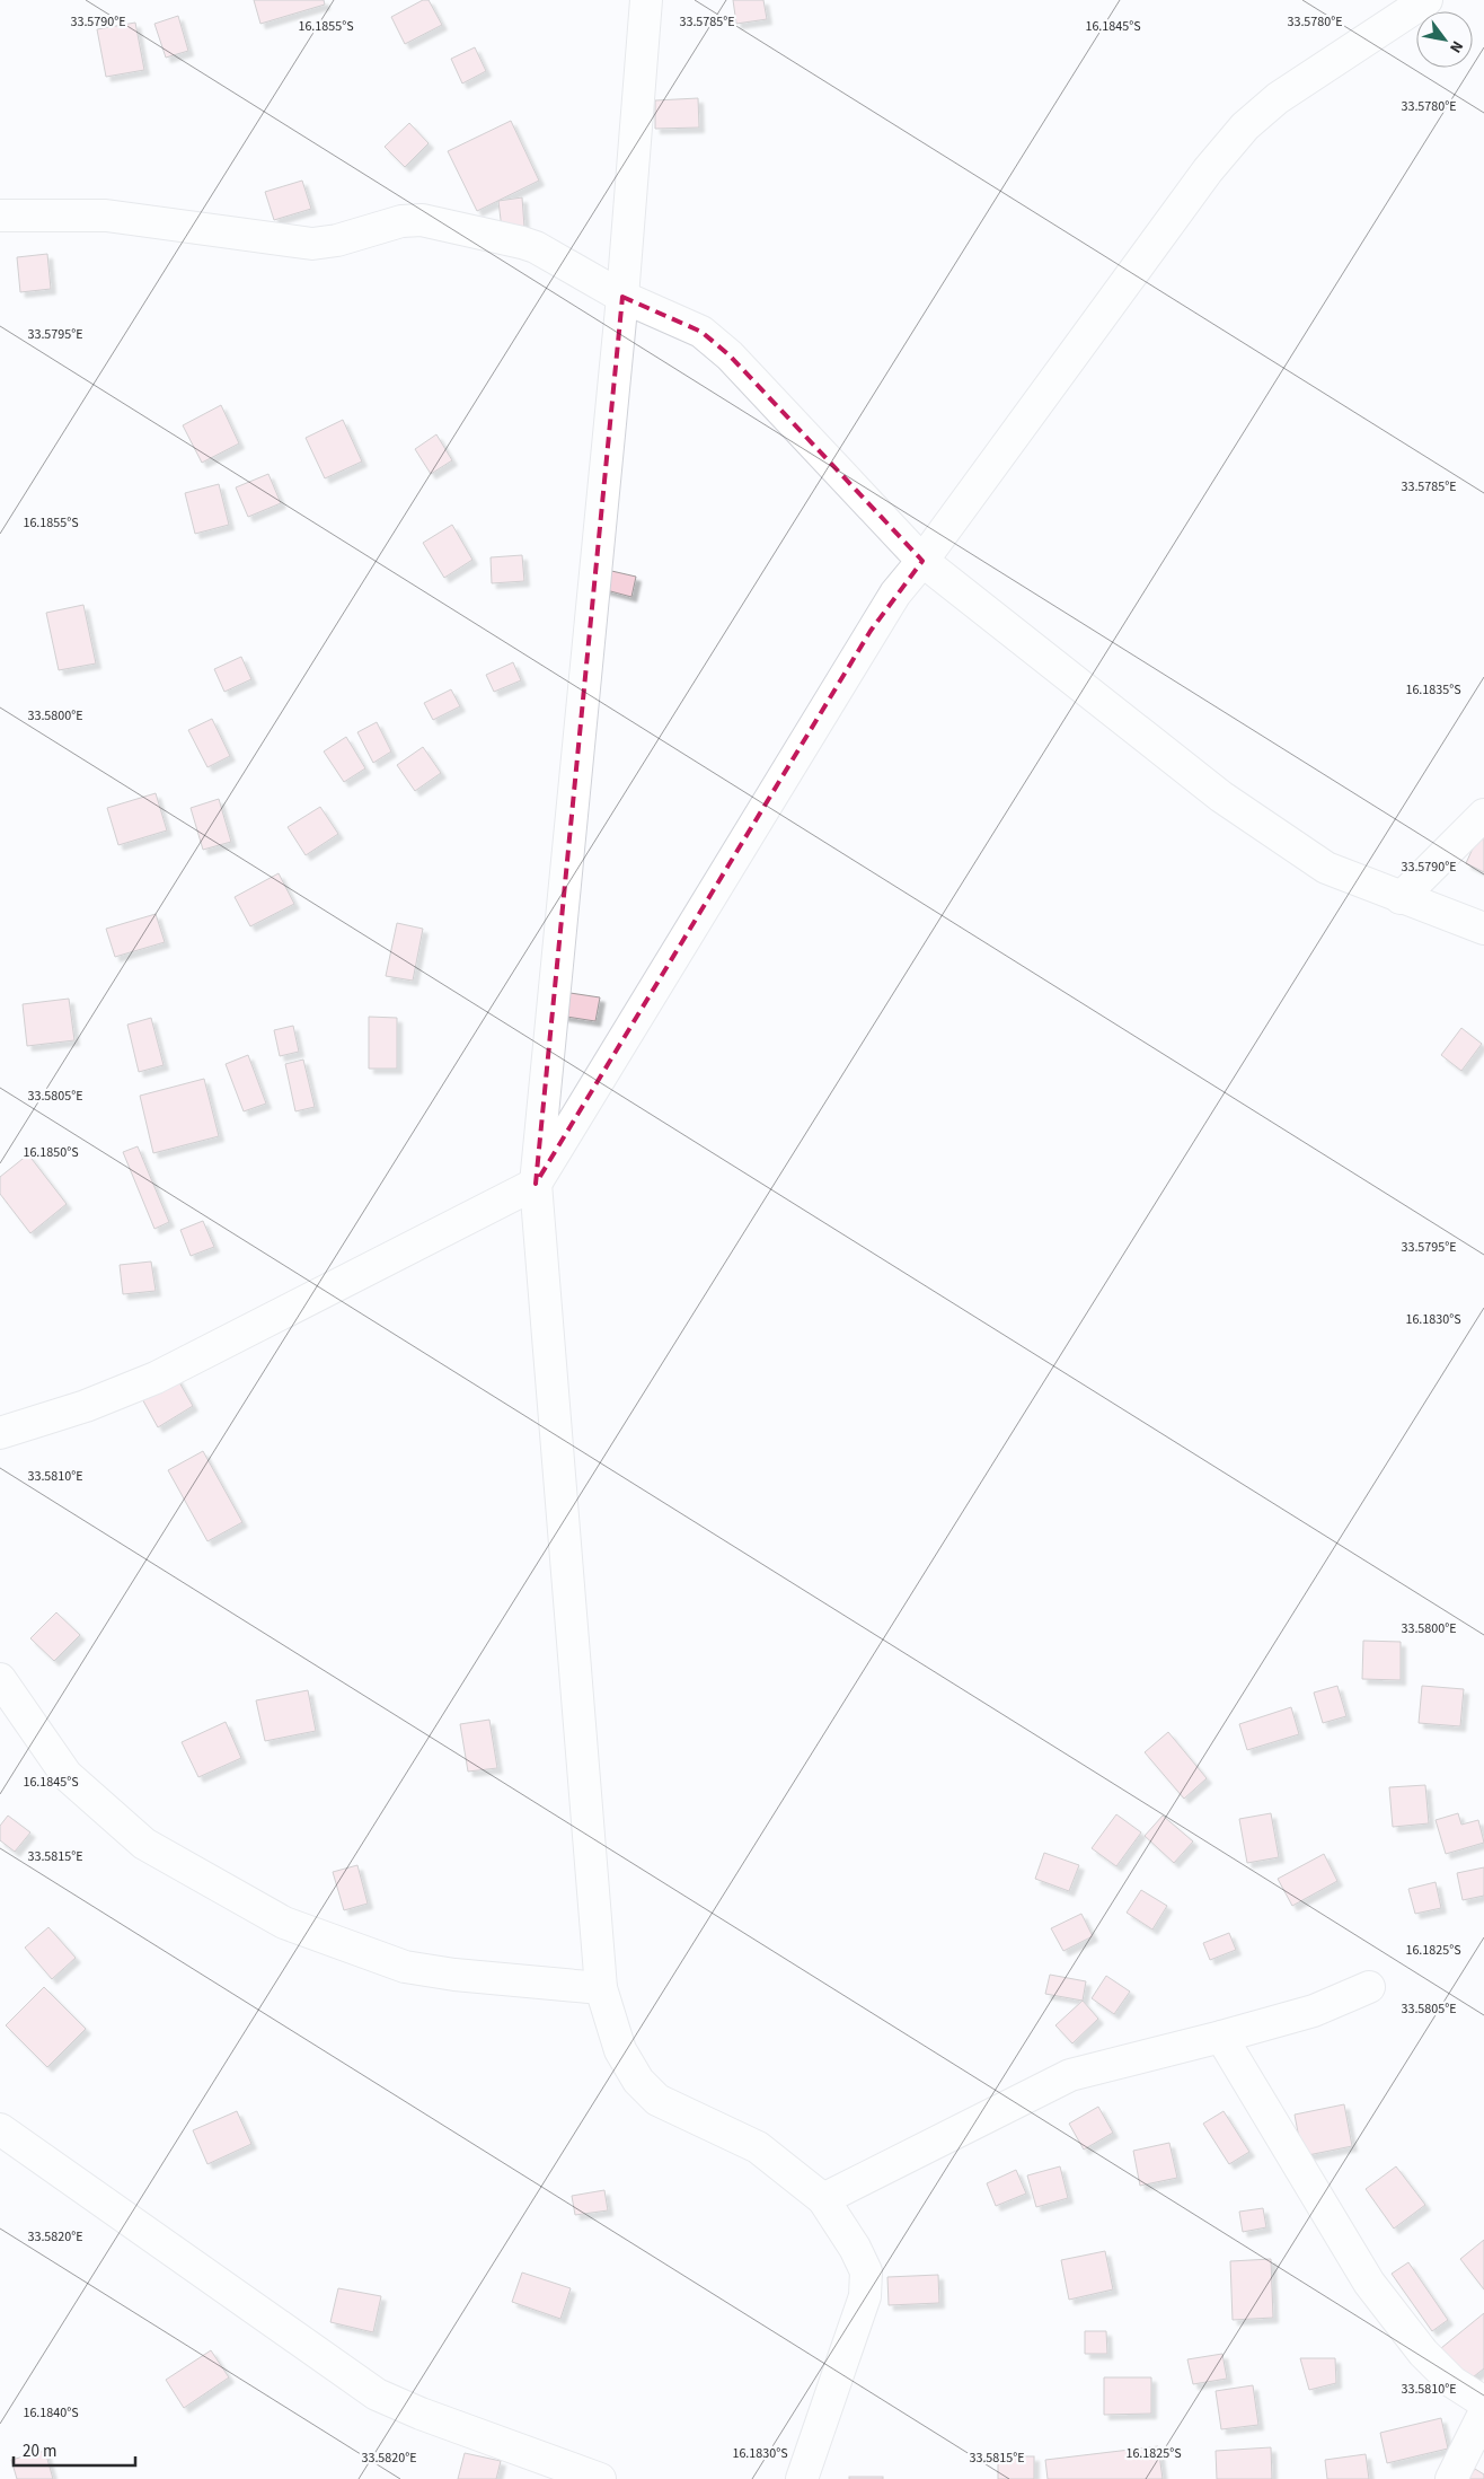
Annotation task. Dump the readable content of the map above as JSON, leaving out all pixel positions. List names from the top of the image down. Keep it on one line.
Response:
{"scale_bar":"20 m","north":"bottom right","coordinates":["33.5780°E","33.5790°E","33.5785°E","16.1855°S","16.1845°S","33.5795°E","16.1835°S","33.5800°E","33.5805°E","16.1850°S","16.1830°S","33.5810°E","33.5815°E","16.1825°S","33.5820°E","16.1840°S"]}
